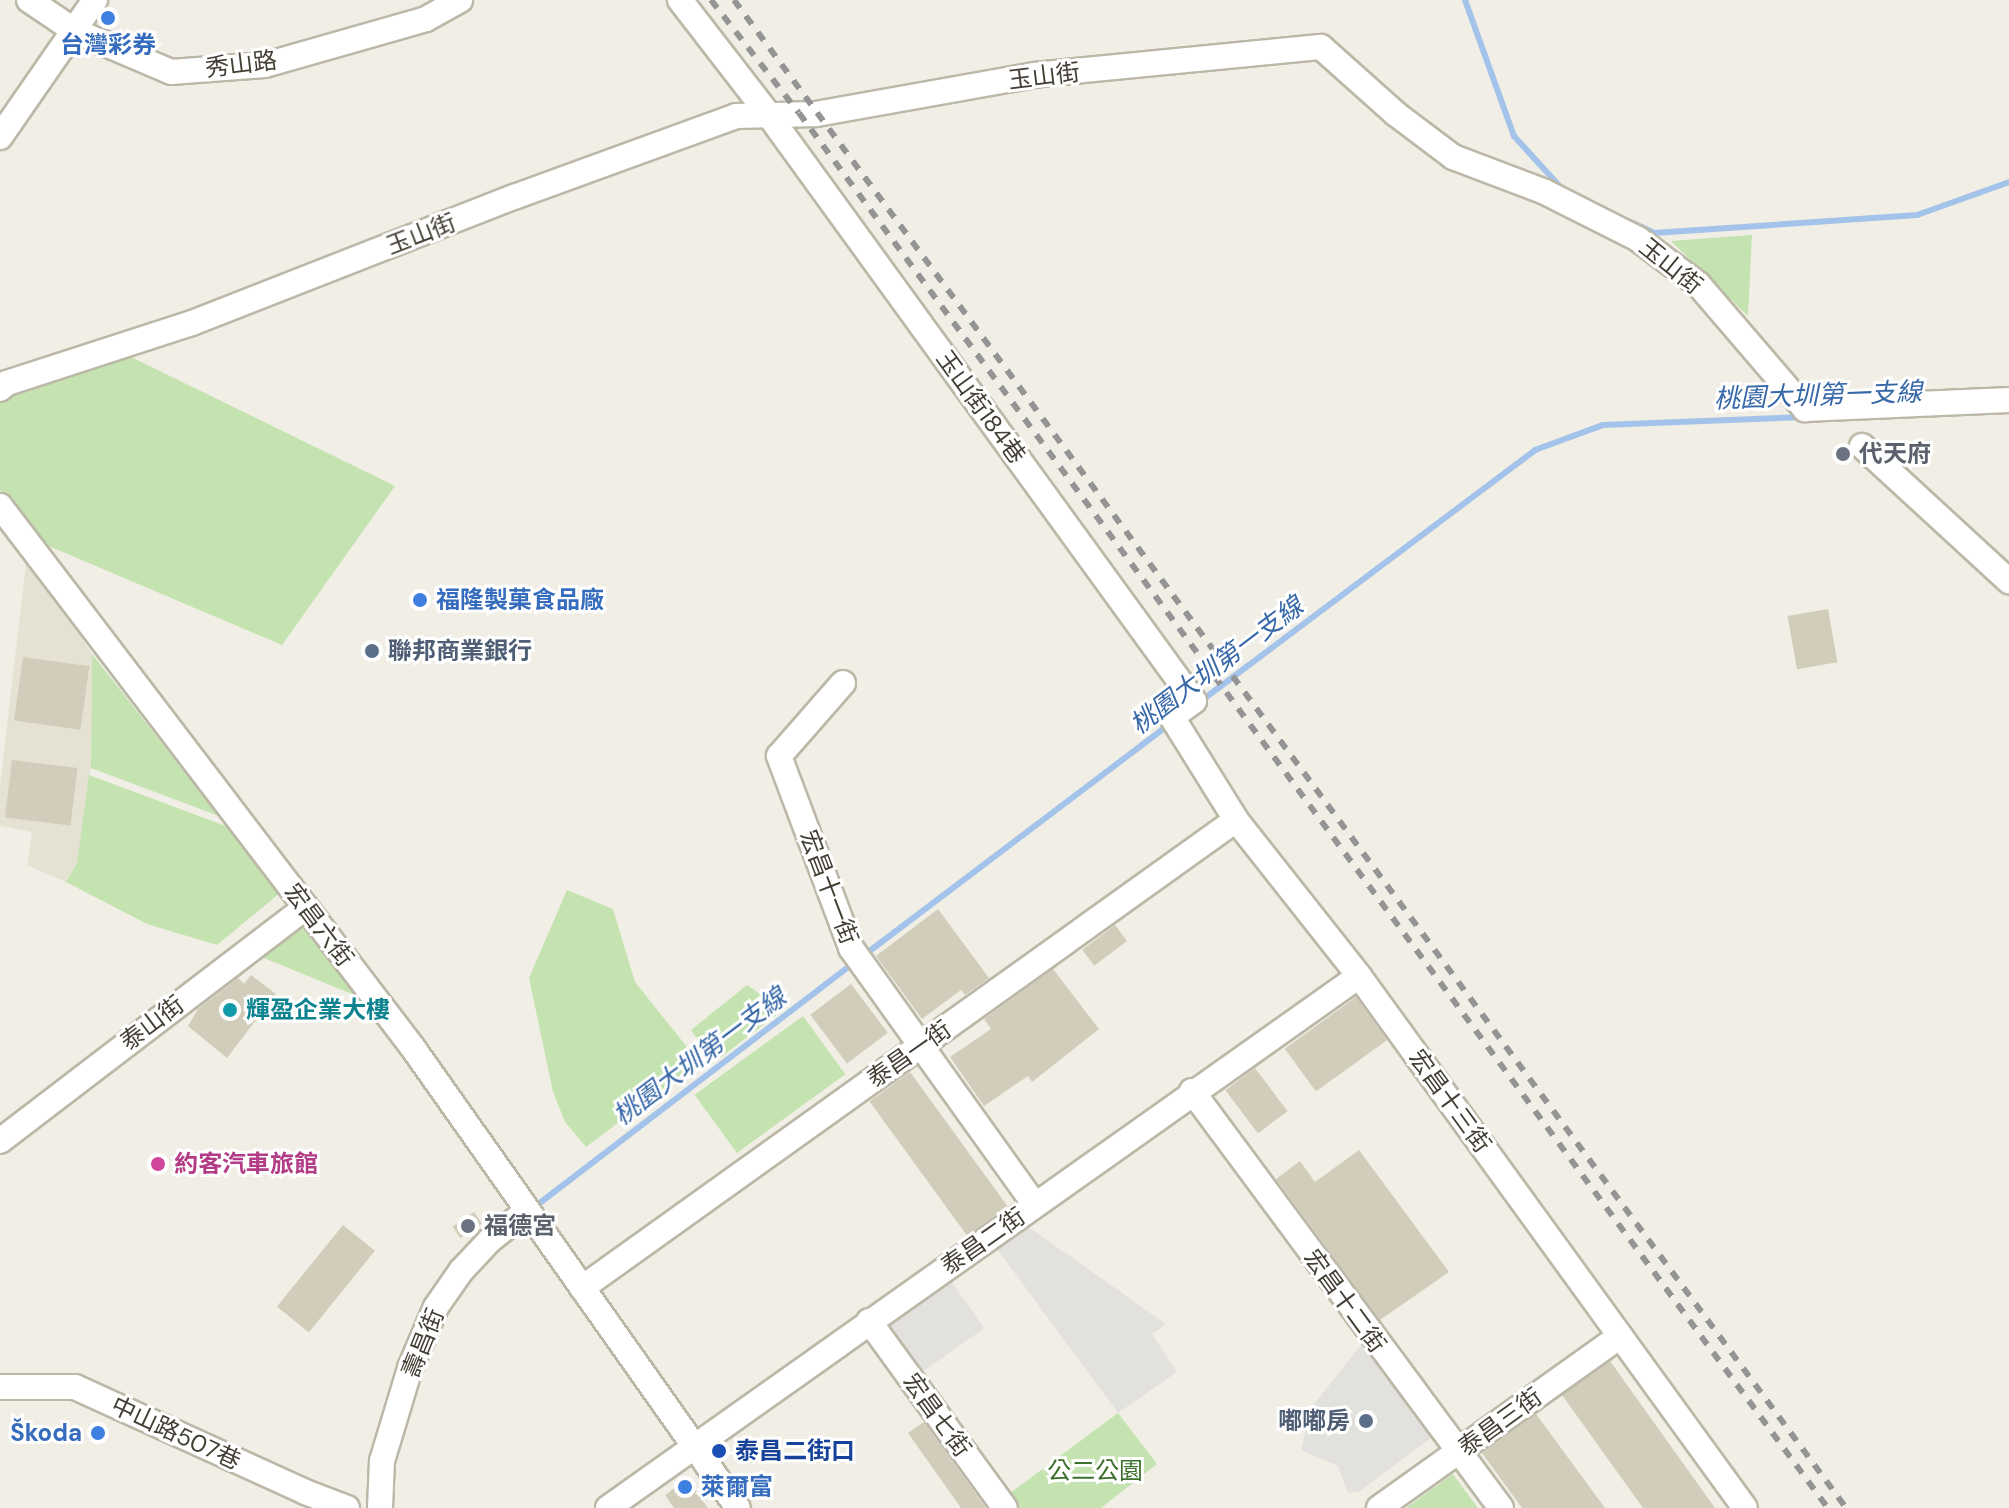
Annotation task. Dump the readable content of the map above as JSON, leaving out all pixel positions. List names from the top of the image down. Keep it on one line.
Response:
{"streets":{"street":["秀山路","玉山街","玉山街184巷","宏昌十一街","宏昌六街","泰山街","泰昌一街","宏昌十三街","泰昌二街","宏昌十二街","壽昌街","宏昌七街","泰昌三街","中山路507巷"]},"crossings":[["玉山街","玉山街184巷"],["玉山街184巷","宏昌十三街"],["宏昌十一街","泰昌一街"],["宏昌十一街","泰昌二街"],["宏昌六街","泰山街"],["宏昌六街","泰昌一街"],["宏昌六街","泰昌二街"],["宏昌六街","壽昌街"],["泰昌一街","宏昌十三街"],["宏昌十三街","泰昌二街"],["宏昌十三街","泰昌三街"],["泰昌二街","宏昌十二街"],["泰昌二街","宏昌七街"],["宏昌十二街","泰昌三街"]],"water":["桃園大圳第一支線"],"parks":["公二公園"],"places":["台灣彩券","代天府","福隆製菓食品廠","聯邦商業銀行","輝盈企業大樓","約客汽車旅館","福德宮","嘟嘟房","Škoda","泰昌二街口","萊爾富"]}
